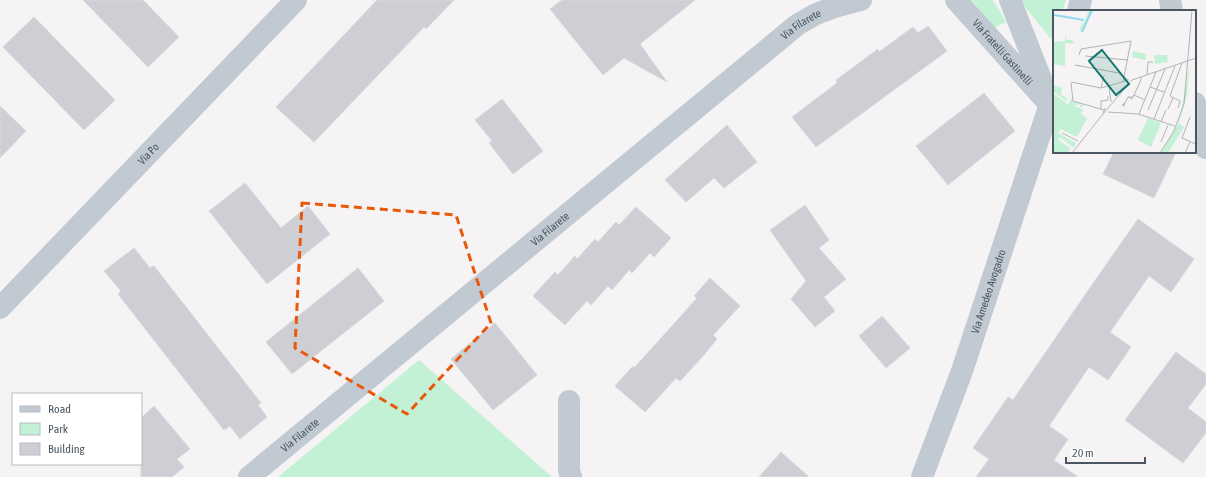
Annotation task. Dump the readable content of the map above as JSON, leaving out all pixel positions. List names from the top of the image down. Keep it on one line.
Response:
{"streets":{"street":["Via Filarete","Via Fratelli Gastinelli","Via Po","Via Amedeo Avogadro"]},"crossings":[["Via Fratelli Gastinelli","Via Amedeo Avogadro"]],"legend":["Road","Park","Building"],"scale_bar":"20 m"}
